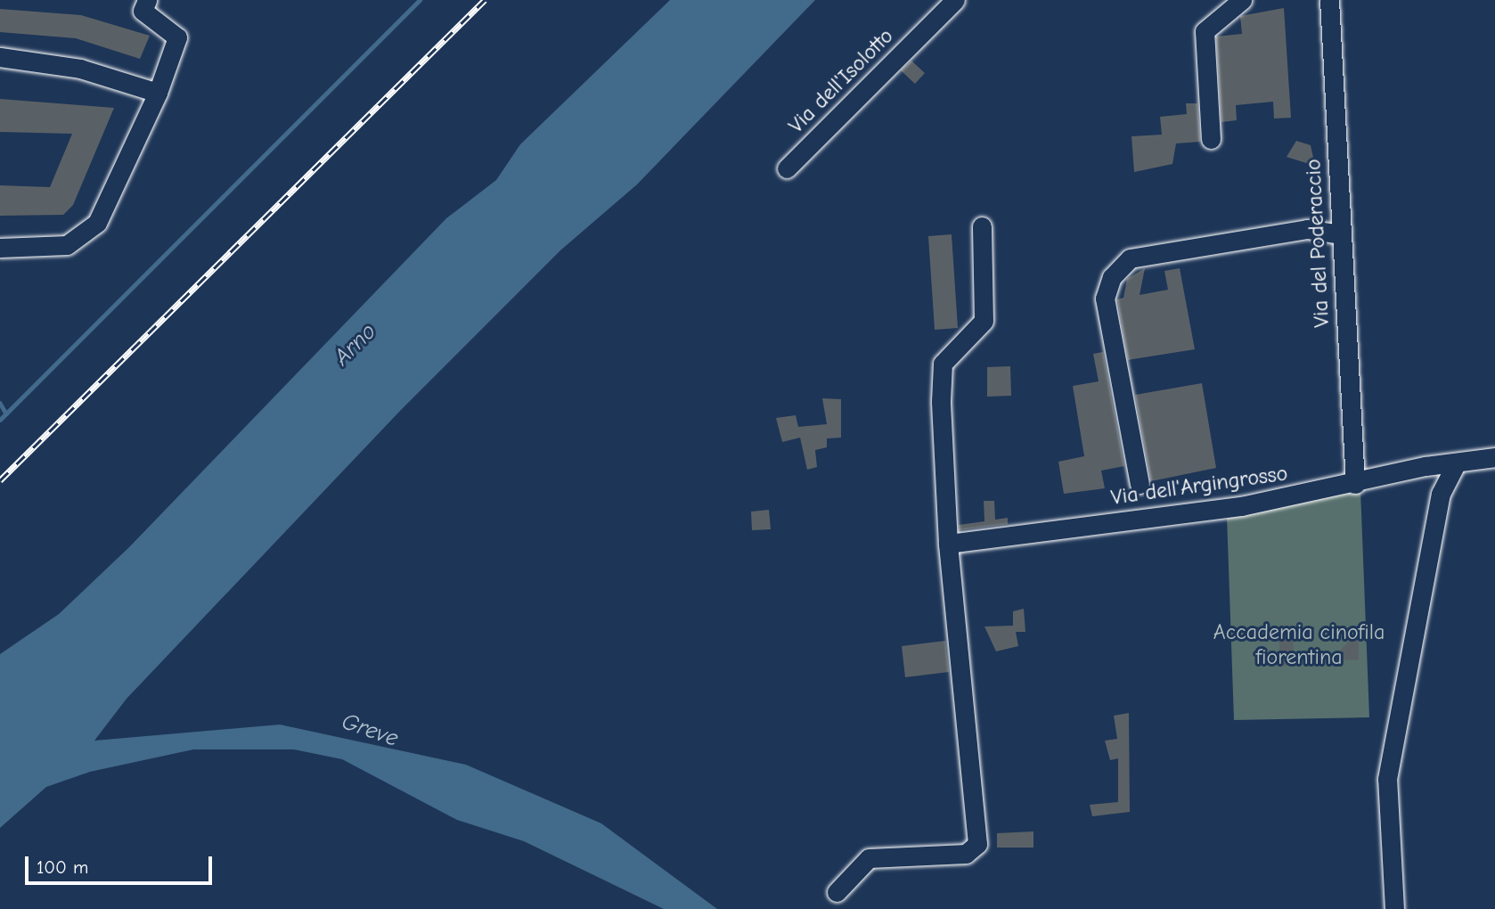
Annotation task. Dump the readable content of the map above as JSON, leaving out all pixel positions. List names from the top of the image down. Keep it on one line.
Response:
{"streets":{"street":["Via dell'Isolotto","Via del Poderaccio","Via dell'Argingrosso"]},"crossings":[["Via del Poderaccio","Via dell'Argingrosso"]],"water":["Arno","Greve"],"parks":["Accademia cinofila fiorentina"],"scale_bar":"100 m"}
